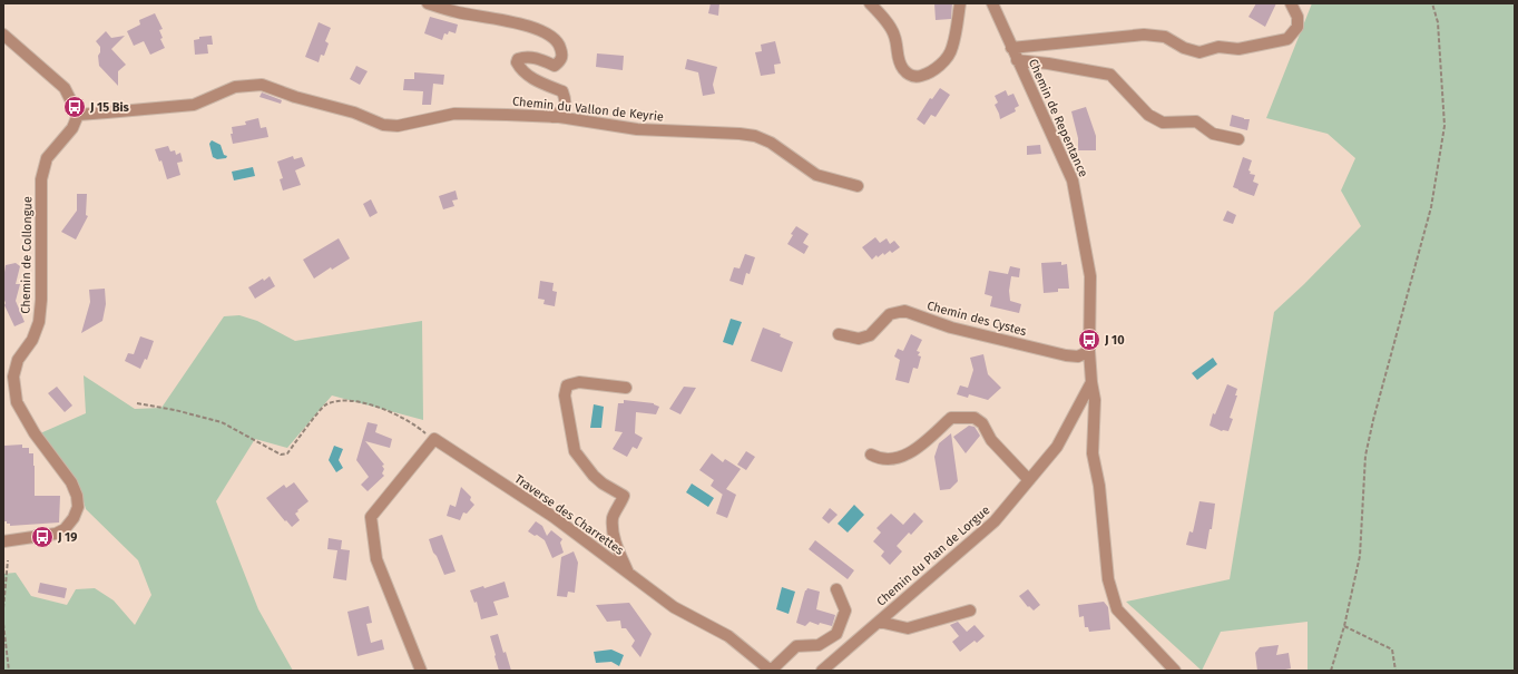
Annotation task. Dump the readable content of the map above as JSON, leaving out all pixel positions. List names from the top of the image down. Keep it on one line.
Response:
{"streets":{"street":["Chemin du Vallon de Keyrie","Chemin de Repentance","Chemin de Collongue","Chemin des Cystes","Traverse des Charrettes","Chemin du Plan de Lorgue"]},"crossings":[["Chemin du Vallon de Keyrie","Chemin de Collongue"],["Chemin de Repentance","Chemin des Cystes"],["Chemin de Repentance","Chemin du Plan de Lorgue"]],"places":{"bus stop":["J 15 Bis","J 10","J 19"]}}
